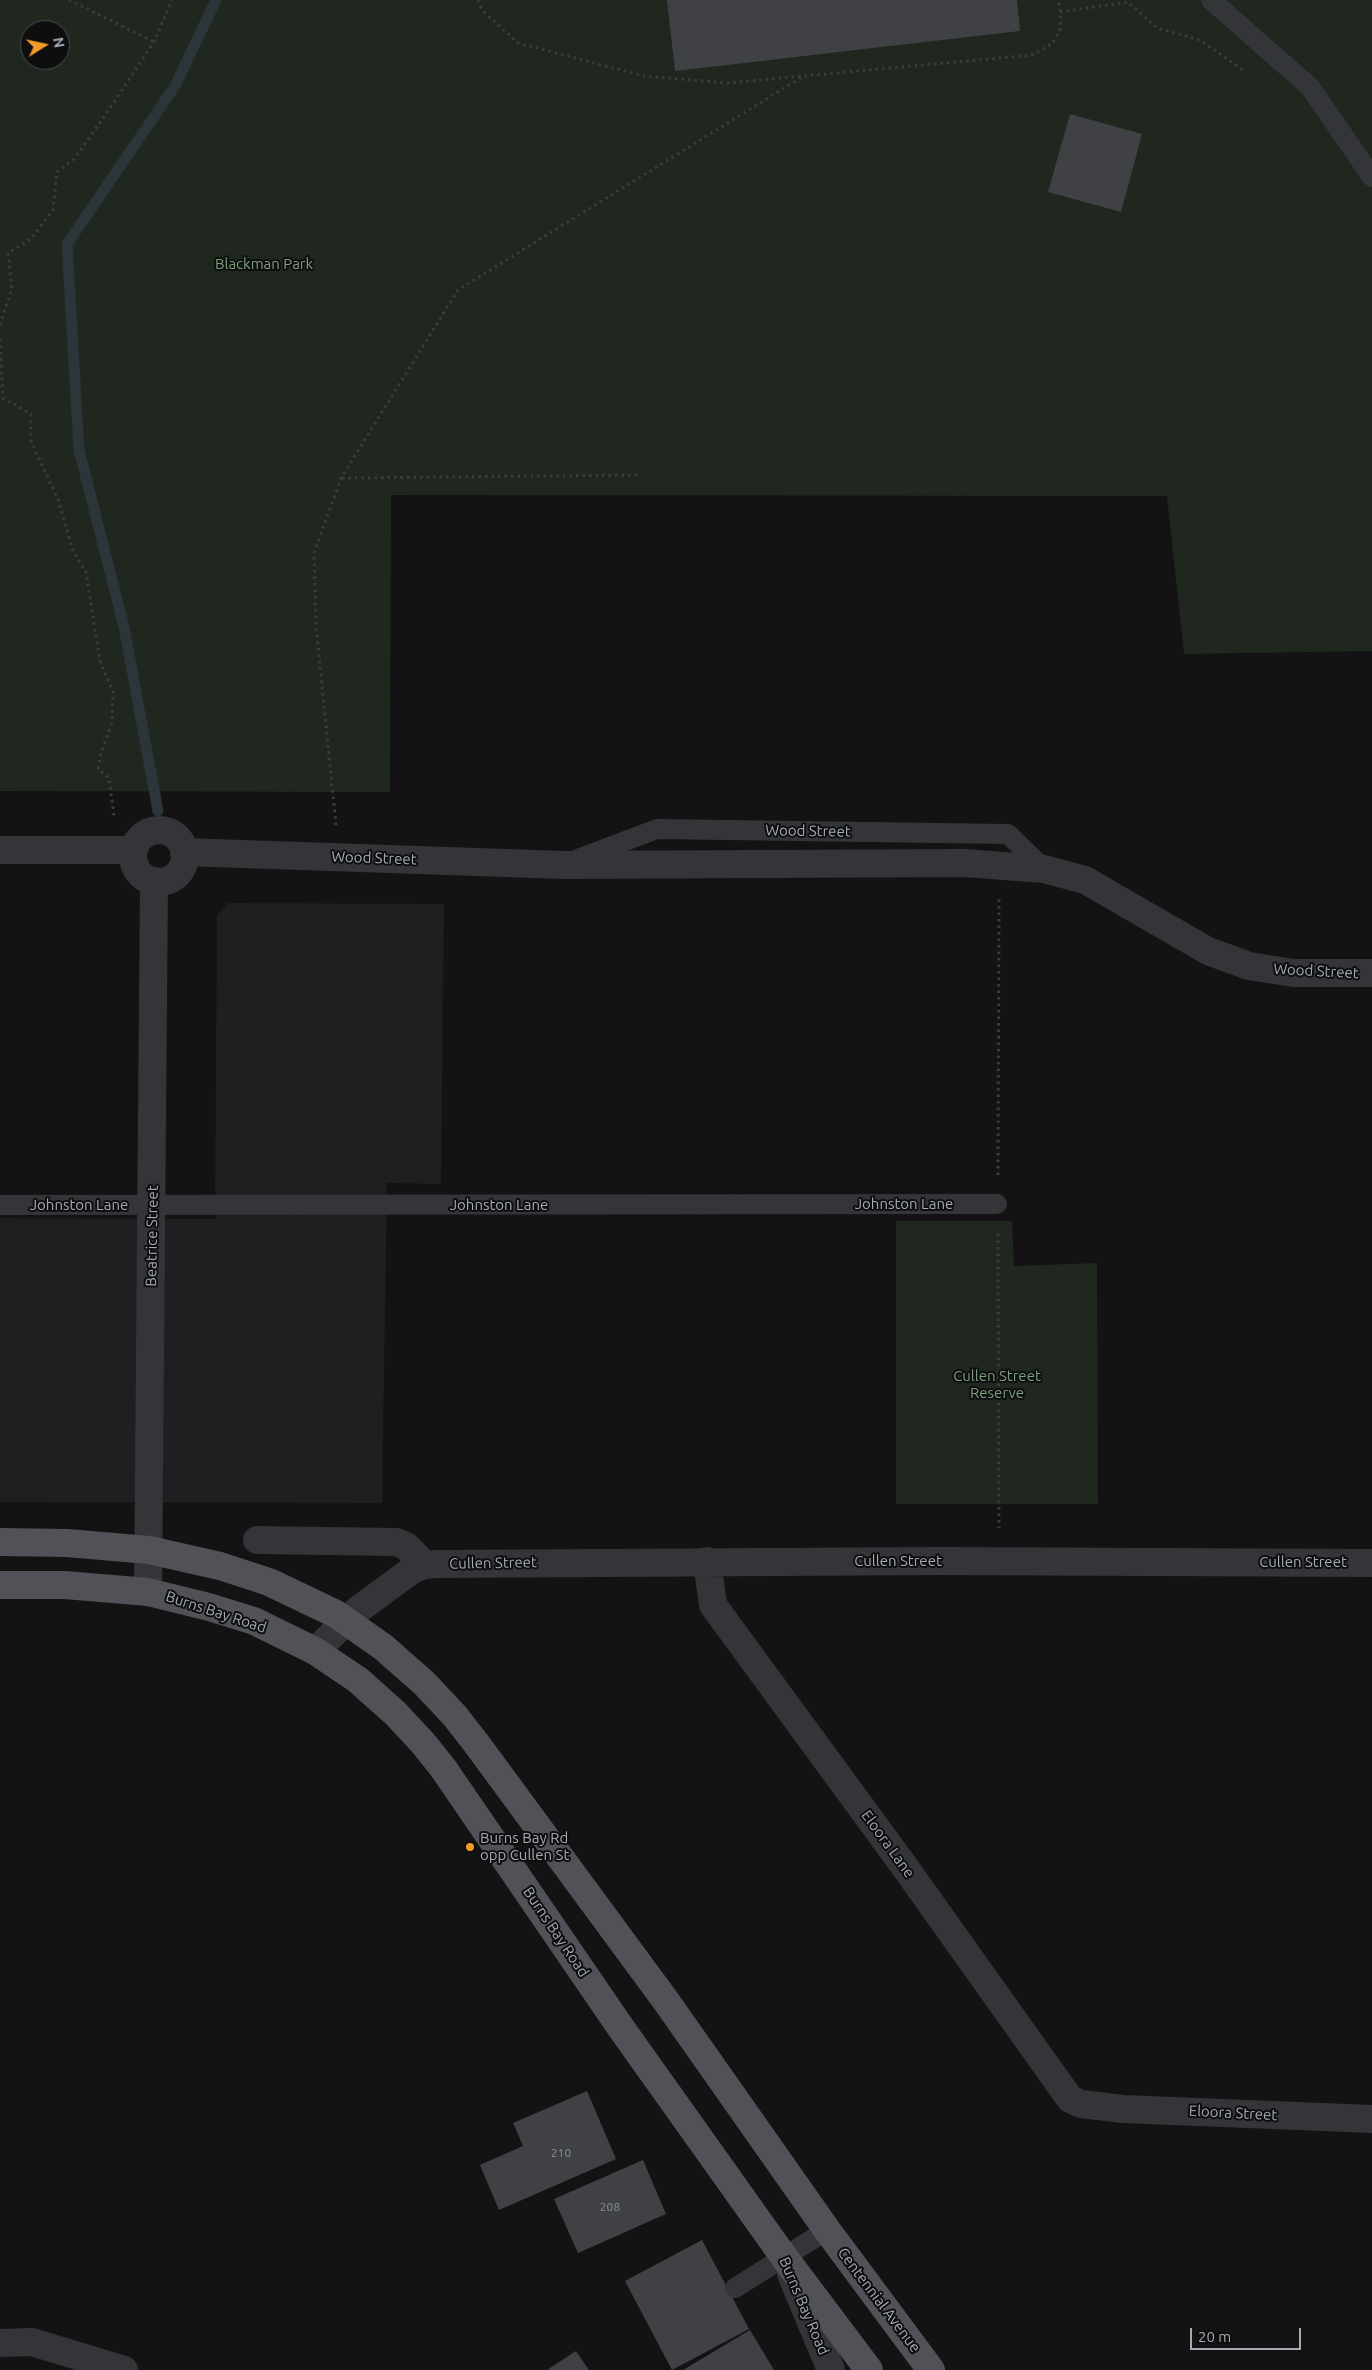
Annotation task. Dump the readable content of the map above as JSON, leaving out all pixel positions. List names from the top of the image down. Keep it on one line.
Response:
{"streets":{"main road":["Burns Bay Road","Centennial Avenue"],"street":["Wood Street","Beatrice Street","Cullen Street","Eloora Lane","Eloora Street"],"lane":["Johnston Lane"]},"crossings":[["Wood Street","Beatrice Street"],["Johnston Lane","Beatrice Street"],["Beatrice Street","Burns Bay Road"],["Cullen Street","Burns Bay Road"],["Cullen Street","Eloora Lane"],["Eloora Lane","Eloora Street"]],"parks":["Blackman Park","Cullen Street Reserve"],"places":["Burns Bay Rd opp Cullen St"],"house_numbers":["210","208"],"scale_bar":"20 m","north":"right"}
